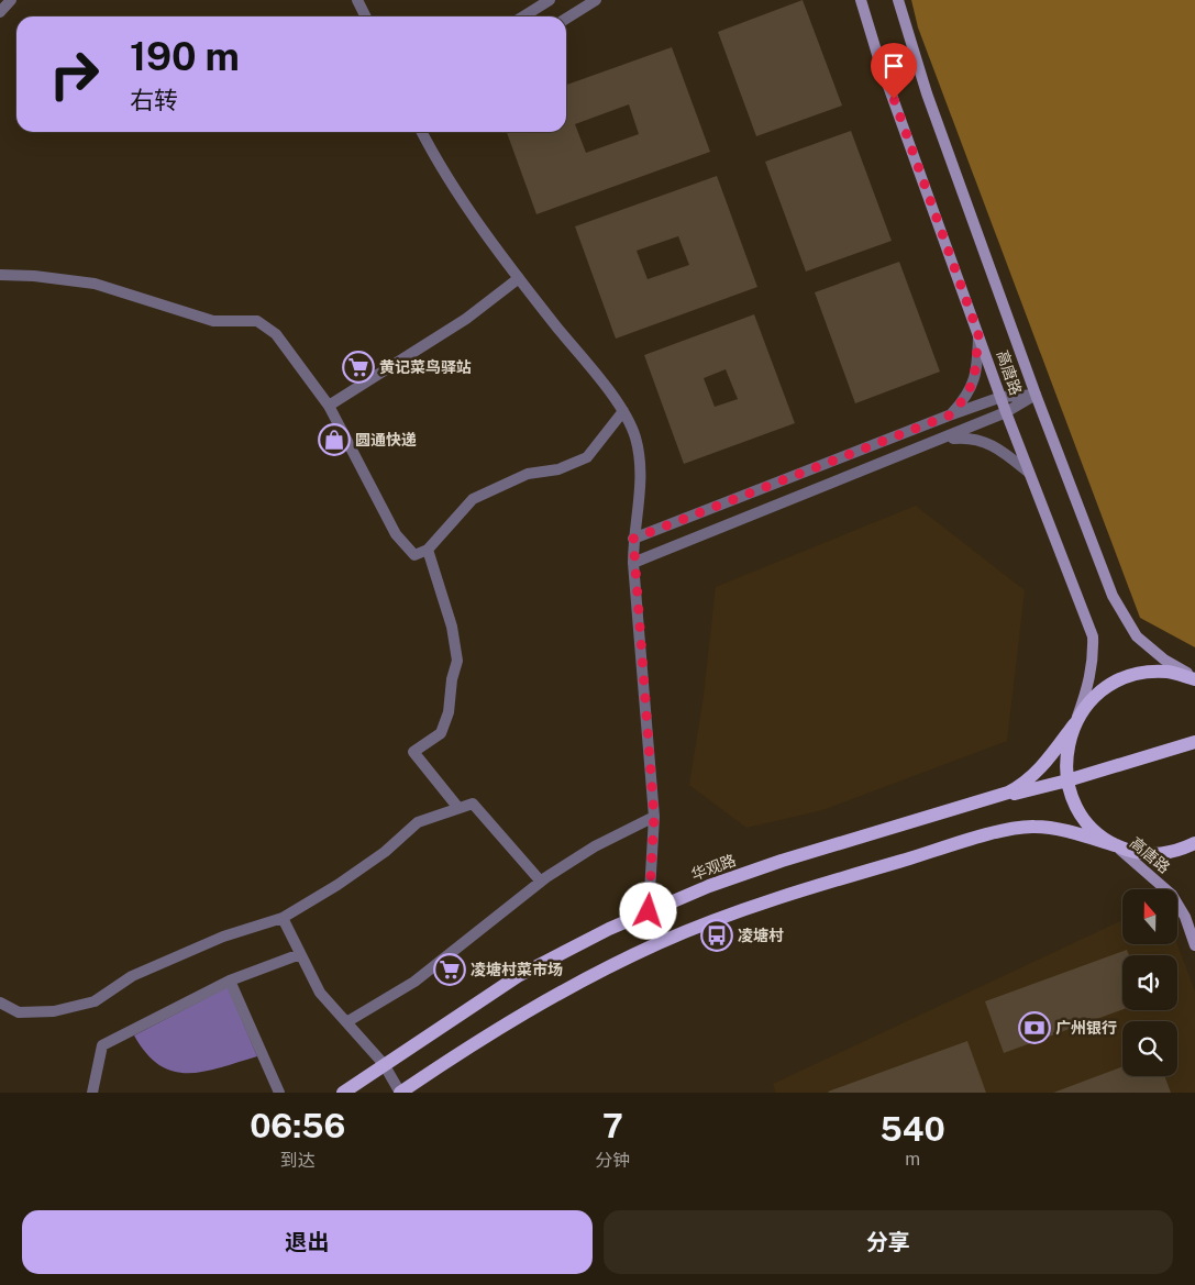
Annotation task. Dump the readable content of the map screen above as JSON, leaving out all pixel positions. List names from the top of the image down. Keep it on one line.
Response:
{"streets":{"main road":["华观路"],"street":["高唐路"]},"crossings":[["高唐路","华观路"]],"places":{"supermarket":["黄记菜鸟驿站","凌塘村菜市场"],"shop":["圆通快递"],"bus stop":["凌塘村"],"bank":["广州银行"]},"north":"top","page":{"turn":["190 m","右转"],"eta":["06:56","到达","7","分钟","540","m"],"buttons":["退出","分享"]}}
